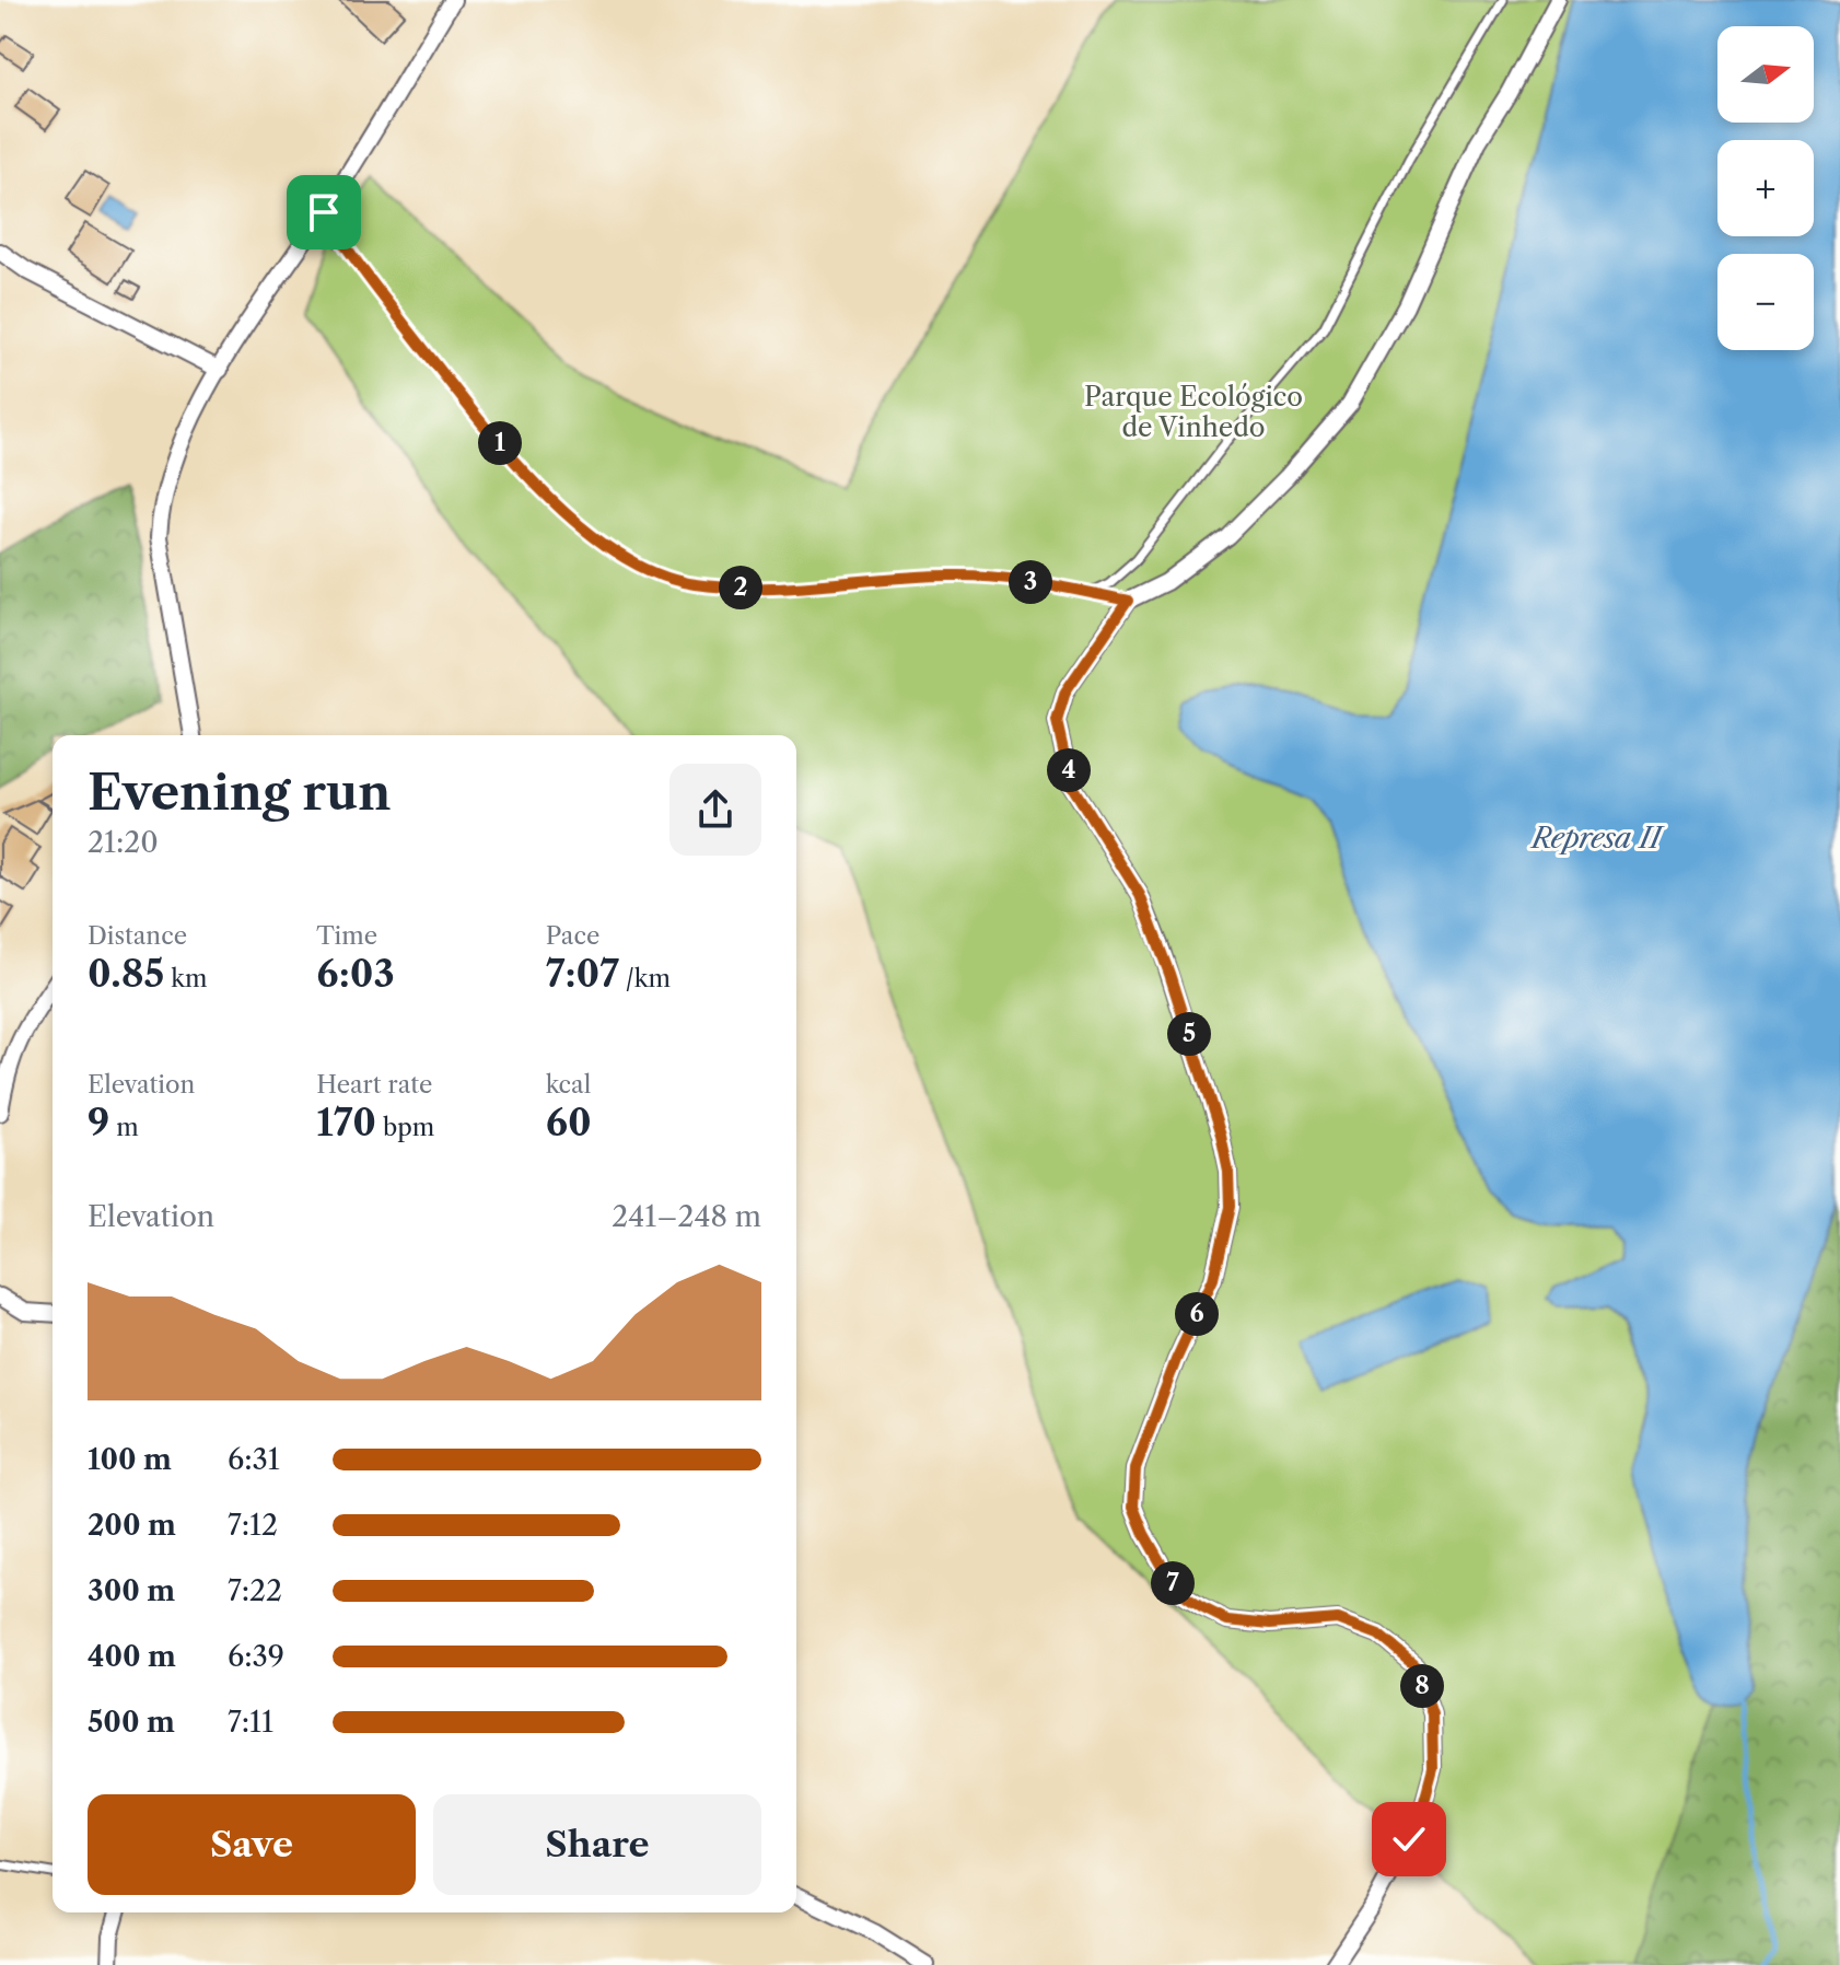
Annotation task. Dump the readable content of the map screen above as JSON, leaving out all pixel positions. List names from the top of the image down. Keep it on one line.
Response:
{"water":["Represa II"],"parks":["Parque Ecológico de Vinhedo"],"north":"right","page":{"map_buttons":["+","−"],"pins":["1","3","2","4","5","6","7","8"],"heading":["Evening run","21:20"],"stats":[["Distance","0.85 km"],["Time","6:03"],["Pace","7:07 /km"],["Elevation","9 m"],["Heart rate","170 bpm"],["kcal","60"]],"chart":["Elevation","241–248 m"],"list":[{"name":"100 m","note":"6:31"},{"name":"200 m","note":"7:12"},{"name":"300 m","note":"7:22"},{"name":"400 m","note":"6:39"},{"name":"500 m","note":"7:11"}],"buttons":["Save","Share"]}}
